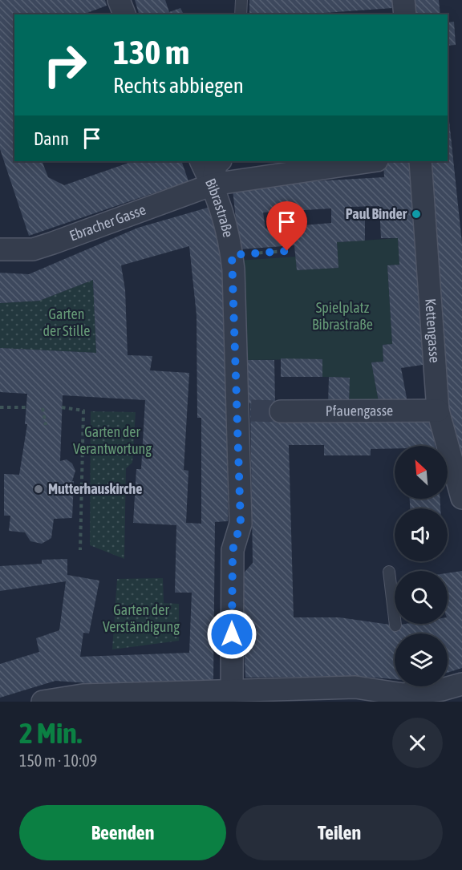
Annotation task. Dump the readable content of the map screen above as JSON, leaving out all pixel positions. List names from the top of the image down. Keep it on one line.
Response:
{"streets":{"street":["Bibrastraße","Ebracher Gasse","Kettengasse","Pfauengasse"]},"crossings":[["Bibrastraße","Ebracher Gasse"],["Kettengasse","Pfauengasse"]],"parks":["Spielplatz Bibrastraße","Garten der Stille","Garten der Verantwortung","Garten der Verständigung"],"places":["Paul Binder","Mutterhauskirche"],"north":"top left","page":{"turn":["130 m","Rechts abbiegen"],"then":"Dann","heading":["2 Min.","150 m · 10:09"],"buttons":["Beenden","Teilen"]}}
